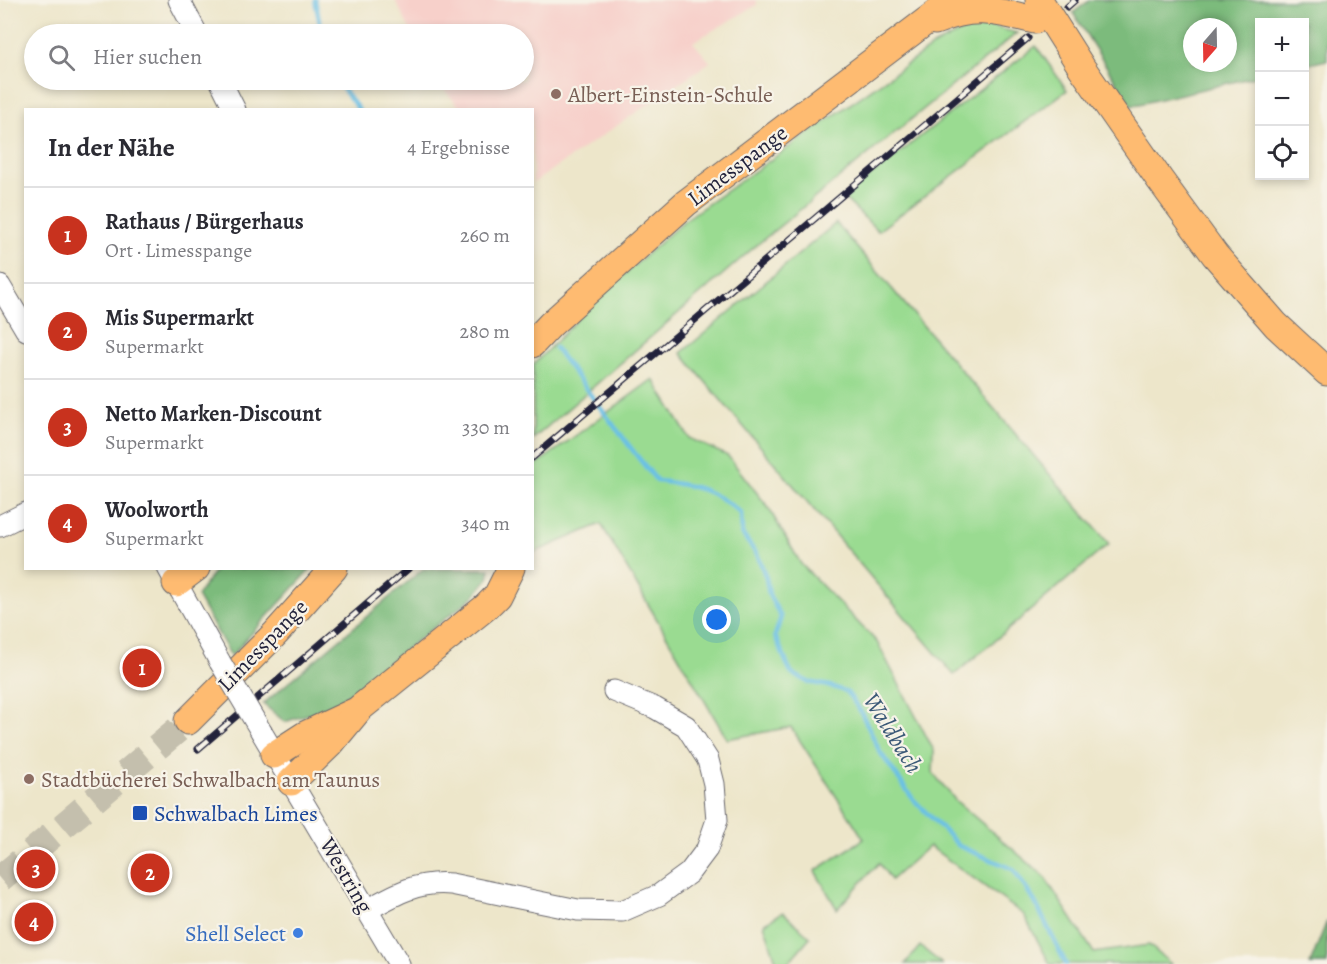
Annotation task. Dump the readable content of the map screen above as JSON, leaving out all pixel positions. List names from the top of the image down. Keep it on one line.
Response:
{"streets":{"main road":["Limesspange"],"street":["Westring"]},"water":["Waldbach"],"places":{"other":["Albert-Einstein-Schule","Stadtbücherei Schwalbach am Taunus","Shell Select"],"transit":["Schwalbach Limes"]},"north":"bottom","page":{"map_buttons":["+","−"],"search":"Hier suchen","heading":["In der Nähe","4 Ergebnisse"],"list":[{"mark":"1","name":"Rathaus / Bürgerhaus","note":"Ort · Limesspange","value":"260 m"},{"mark":"2","name":"Mis Supermarkt","note":"Supermarkt","value":"280 m"},{"mark":"3","name":"Netto Marken-Discount","note":"Supermarkt","value":"330 m"},{"mark":"4","name":"Woolworth","note":"Supermarkt","value":"340 m"}],"pins":["1","3","2","4"]}}
